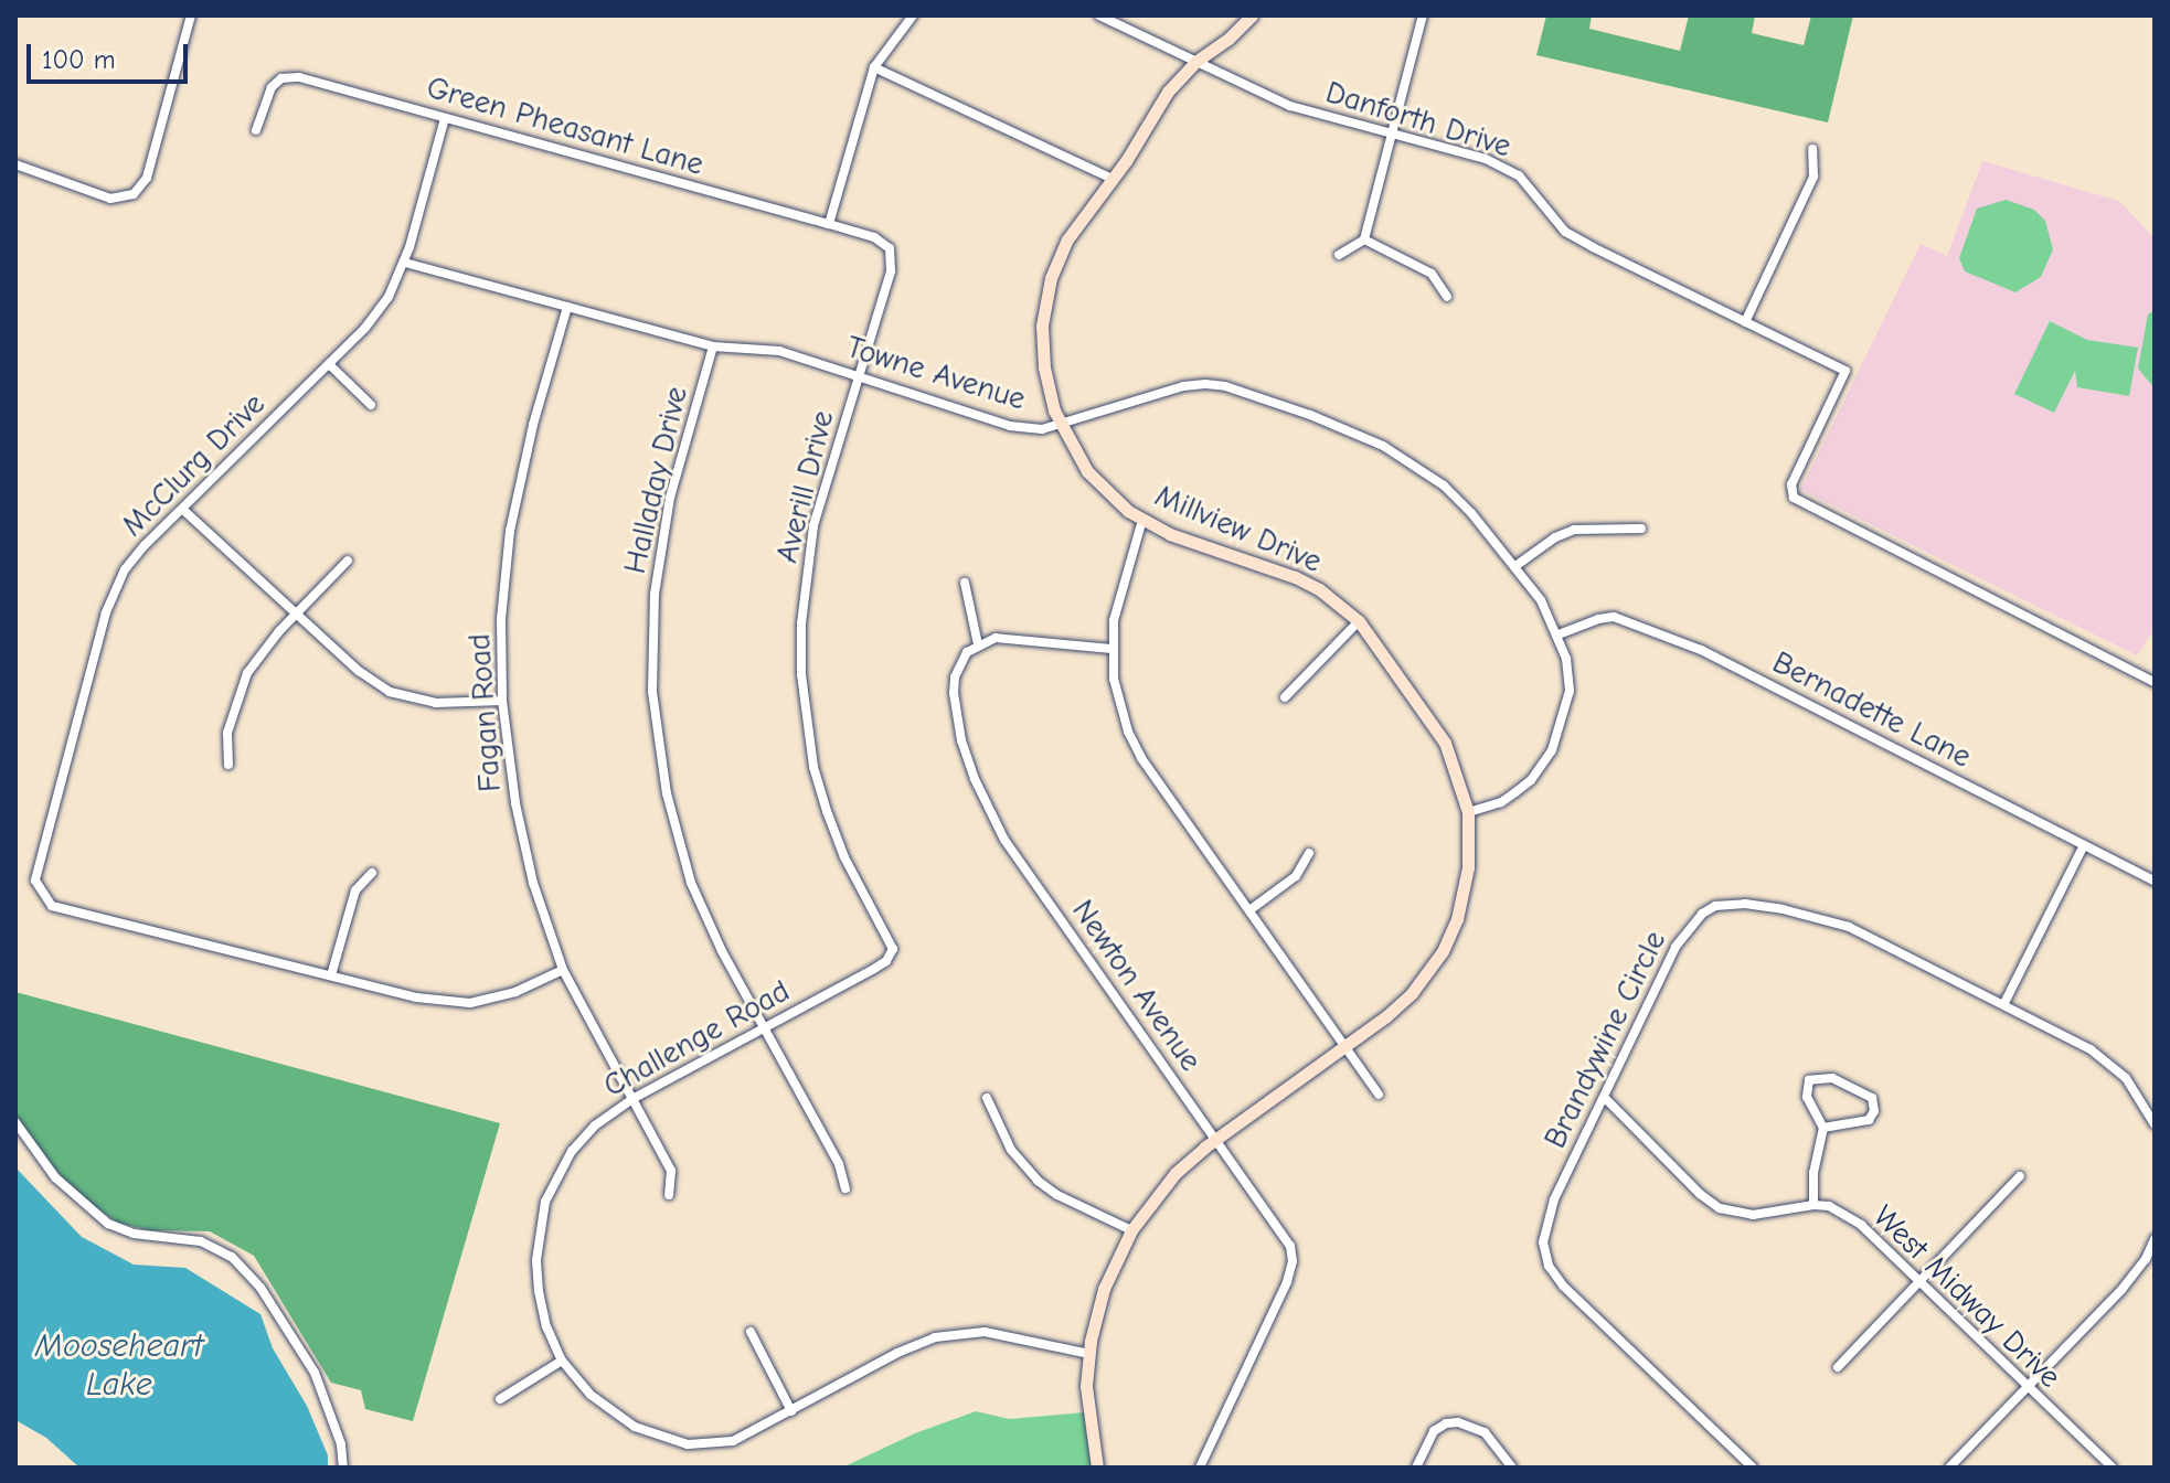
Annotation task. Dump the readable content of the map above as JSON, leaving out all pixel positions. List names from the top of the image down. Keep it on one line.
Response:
{"streets":{"street":["Danforth Drive","Green Pheasant Lane","Towne Avenue","McClurg Drive","Halladay Drive","Averill Drive","Millview Drive","Bernadette Lane","Fagan Road","Newton Avenue","Challenge Road","Brandywine Circle","West Midway Drive"]},"crossings":[["Danforth Drive","Millview Drive"],["Green Pheasant Lane","McClurg Drive"],["Green Pheasant Lane","Averill Drive"],["Towne Avenue","McClurg Drive"],["Towne Avenue","Halladay Drive"],["Towne Avenue","Averill Drive"],["Towne Avenue","Millview Drive"],["Towne Avenue","Bernadette Lane"],["Towne Avenue","Fagan Road"],["Halladay Drive","Challenge Road"],["Averill Drive","Challenge Road"],["Millview Drive","Newton Avenue"],["Millview Drive","Challenge Road"],["Fagan Road","Challenge Road"]],"water":["Mooseheart Lake"],"scale_bar":"100 m"}
